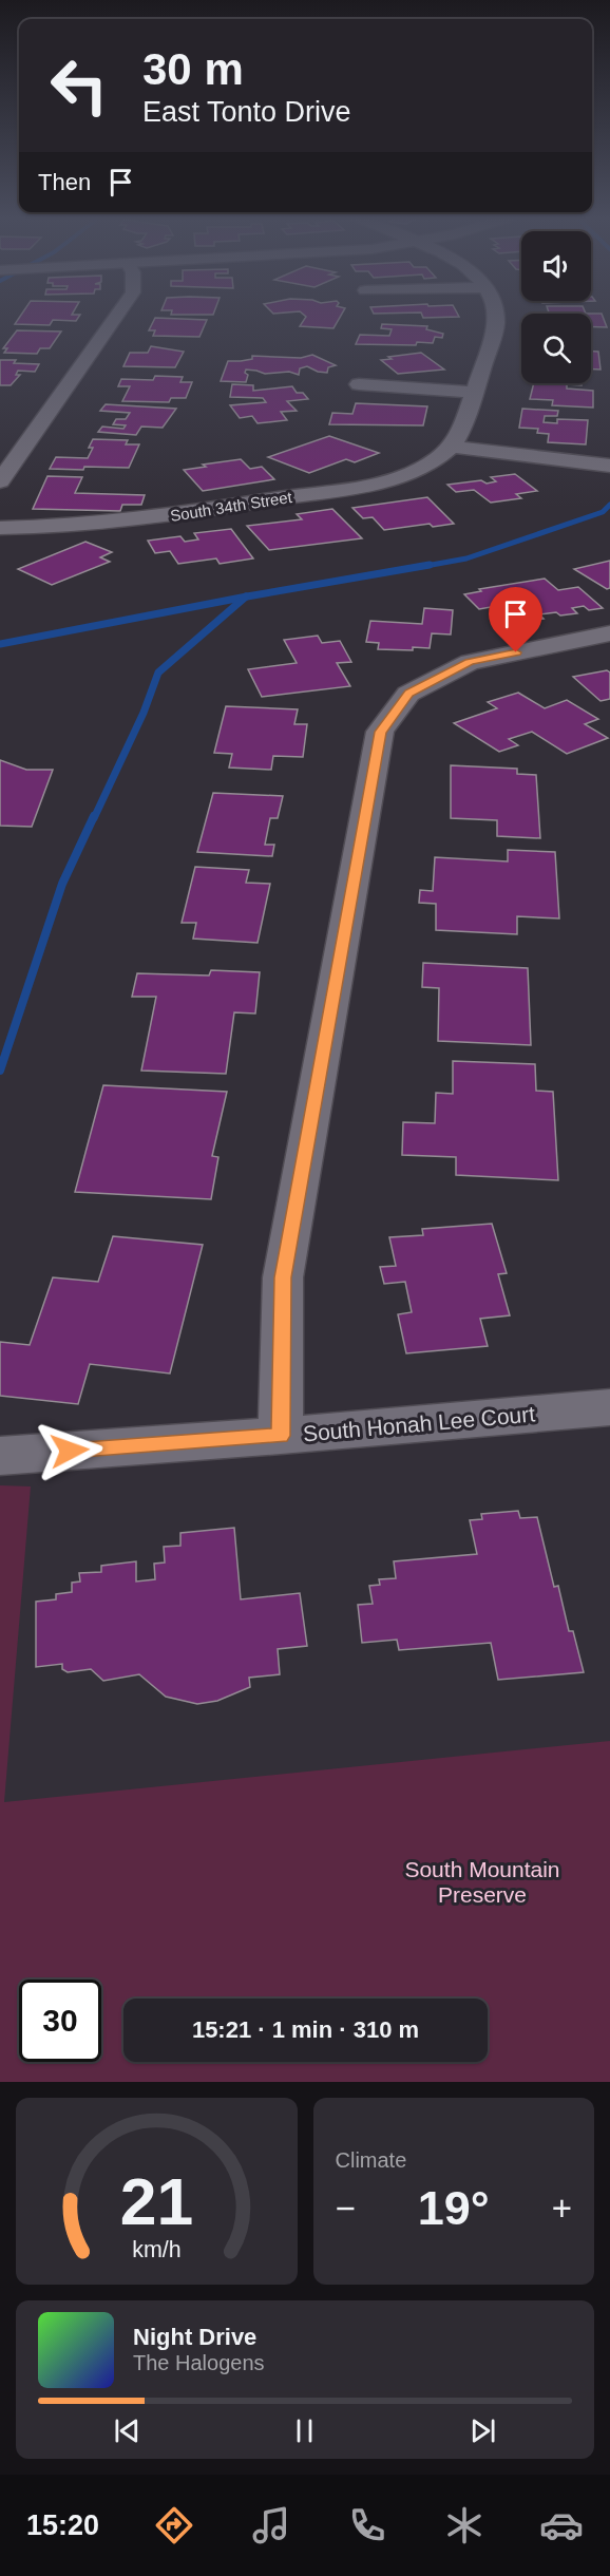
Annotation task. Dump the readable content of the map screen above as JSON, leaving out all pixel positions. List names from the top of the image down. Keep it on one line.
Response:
{"streets":{"street":["South 34th Street","South Honah Lee Court"]},"parks":["South Mountain Preserve"],"page":{"turn":["30 m","East Tonto Drive"],"then":"Then","limit":"30","trip":"15:21 · 1 min · 310 m","tile":"Climate","heat":["−","19°","+"],"song":["Night Drive","The Halogens"],"tabs":"15:20","gauge":["21","km/h"]}}
